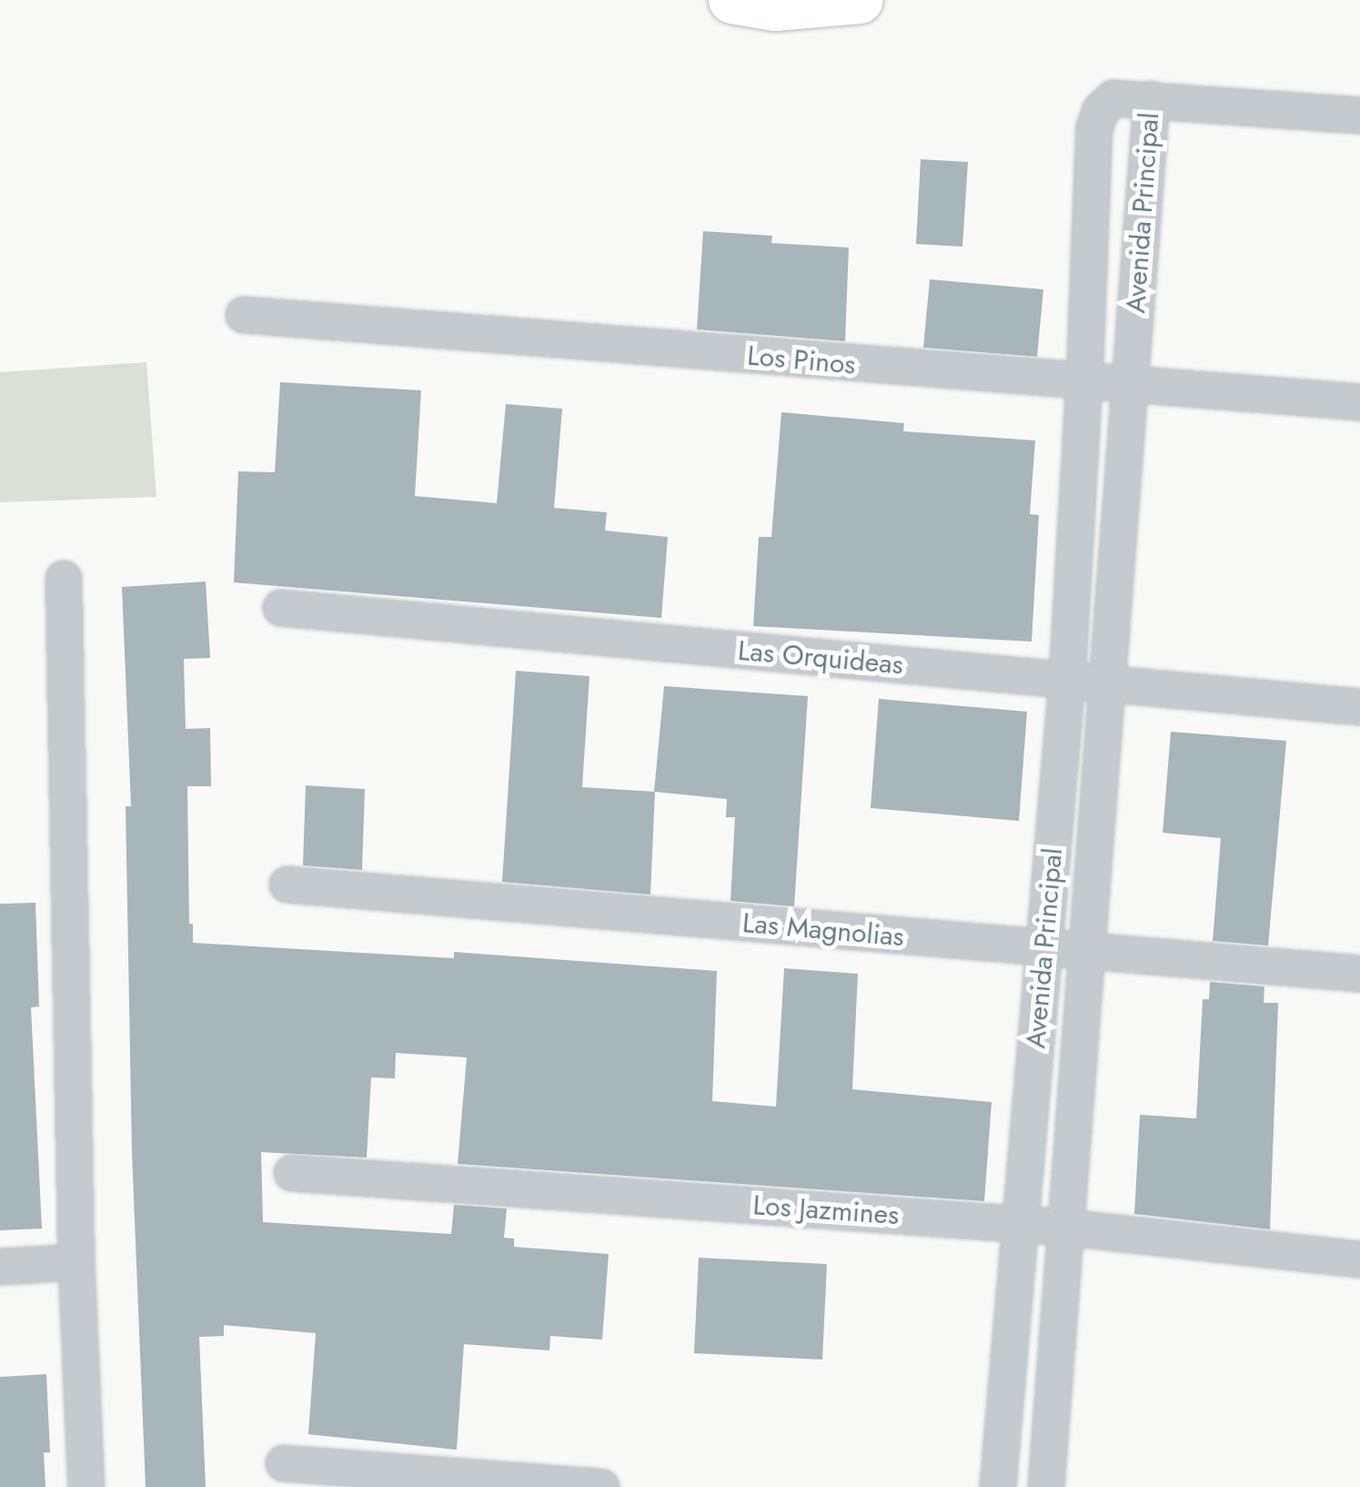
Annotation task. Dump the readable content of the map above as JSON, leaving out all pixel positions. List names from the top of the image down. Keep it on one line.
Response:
{"streets":{"street":["Avenida Principal","Los Pinos","Las Orquideas","Las Magnolias","Los Jazmines"]},"crossings":[["Avenida Principal","Los Pinos"],["Avenida Principal","Las Orquideas"],["Avenida Principal","Las Magnolias"],["Avenida Principal","Los Jazmines"]]}
